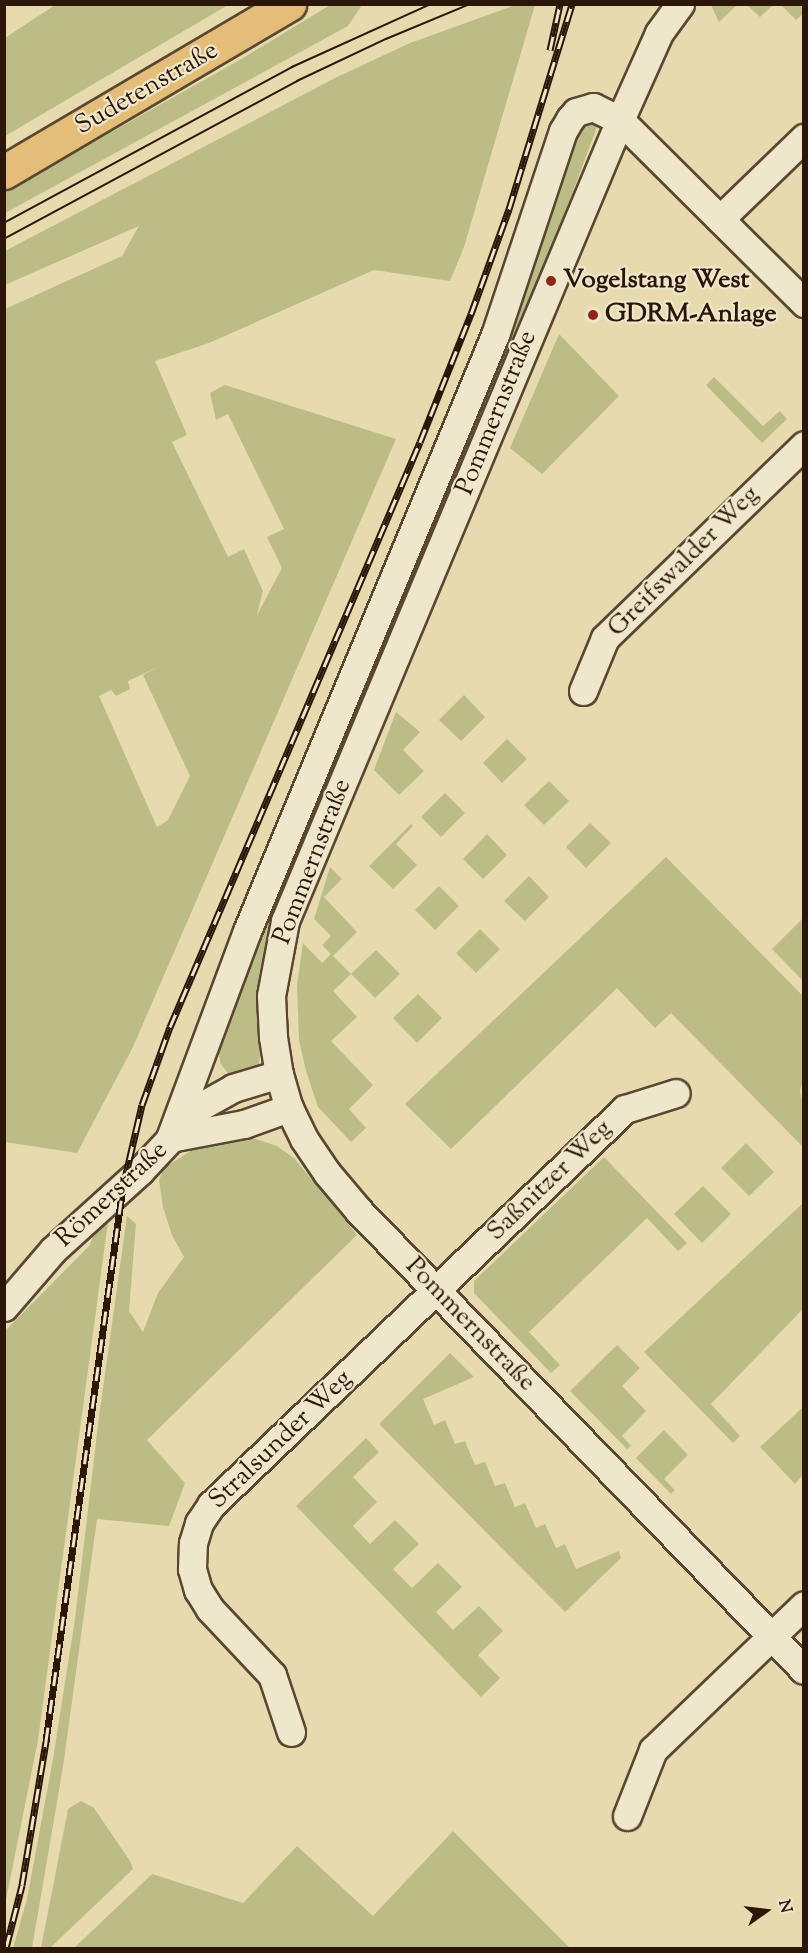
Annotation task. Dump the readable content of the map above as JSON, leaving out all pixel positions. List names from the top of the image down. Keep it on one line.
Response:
{"streets":{"main road":["Sudetenstraße"],"street":["Pommernstraße","Greifswalder Weg","Saßnitzer Weg","Römerstraße","Stralsunder Weg"]},"crossings":[["Pommernstraße","Saßnitzer Weg"],["Pommernstraße","Römerstraße"],["Pommernstraße","Stralsunder Weg"],["Saßnitzer Weg","Stralsunder Weg"]],"places":["Vogelstang West","GDRM-Anlage"],"north":"right"}
